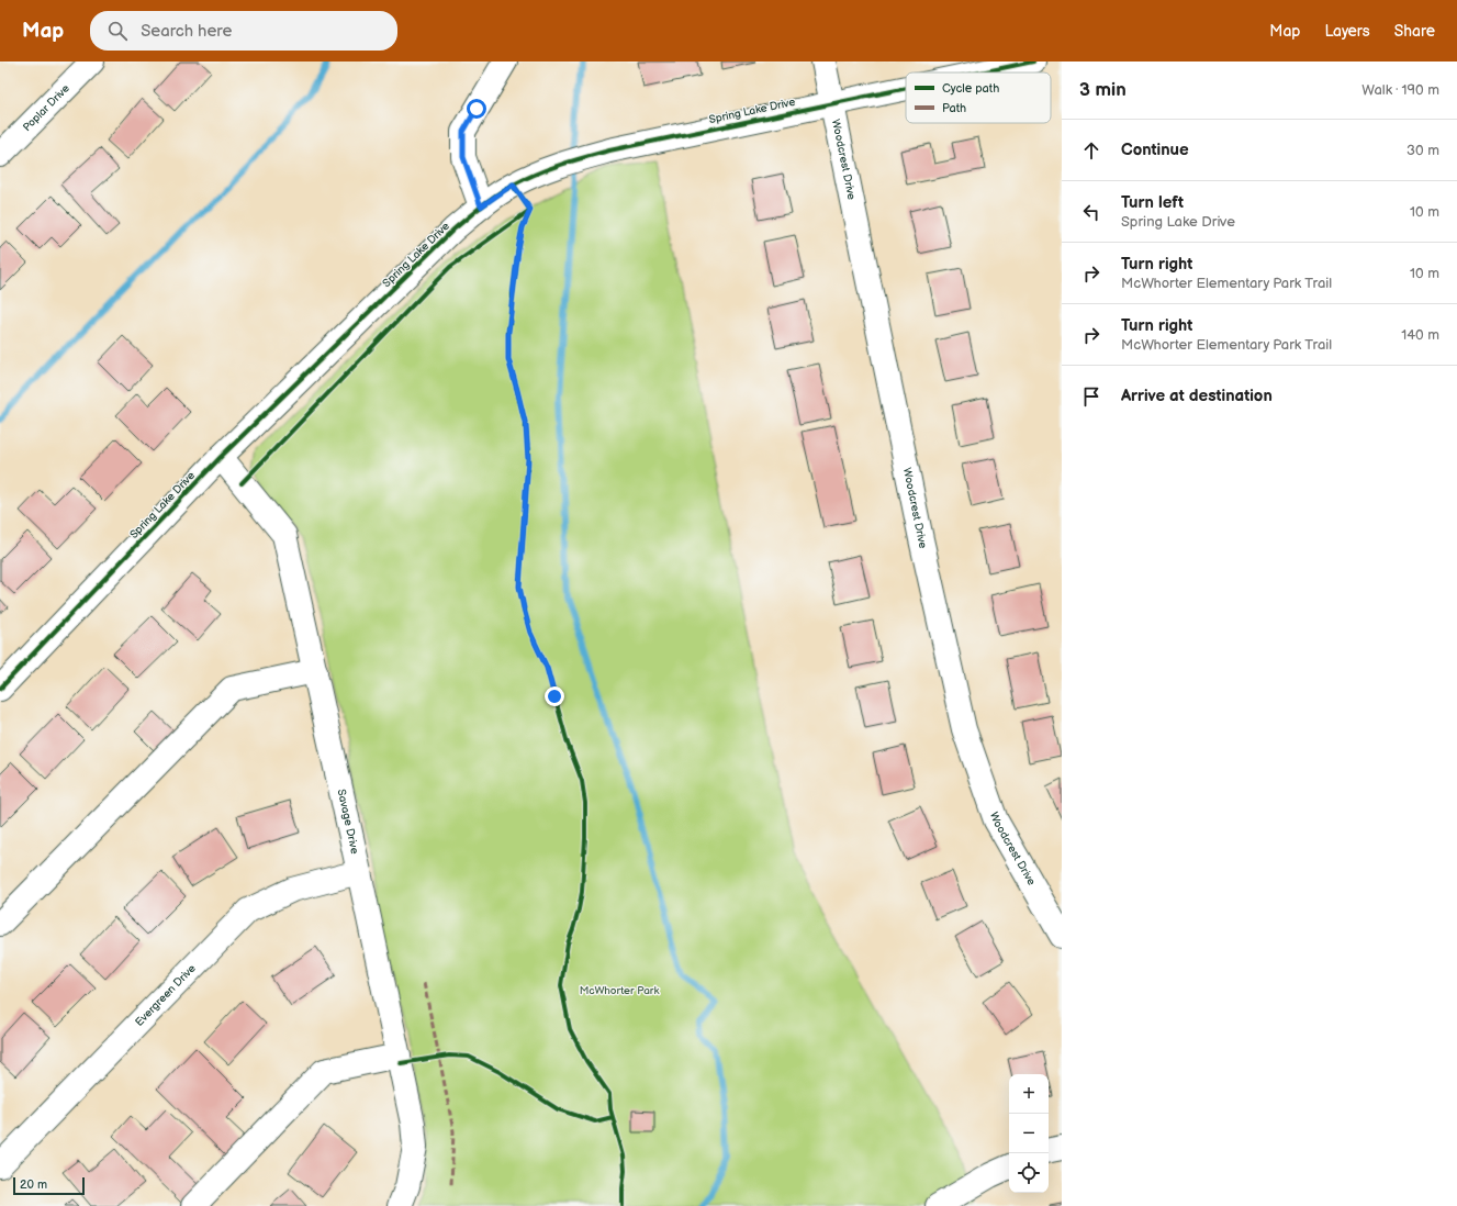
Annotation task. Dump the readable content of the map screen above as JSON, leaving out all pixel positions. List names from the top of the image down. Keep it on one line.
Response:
{"streets":{"street":["Poplar Drive","Spring Lake Drive","Woodcrest Drive","Savage Drive","Evergreen Drive"]},"crossings":[["Spring Lake Drive","Woodcrest Drive"],["Spring Lake Drive","Savage Drive"],["Savage Drive","Evergreen Drive"]],"parks":["McWhorter Park"],"legend":["Cycle path","Path"],"scale_bar":"20 m","page":{"header":"Map","search":"Search here","nav":["Map","Layers","Share"],"heading":["3 min","Walk · 190 m"],"list":[["Continue","30 m"],["Turn left","Spring Lake Drive","10 m"],["Turn right","McWhorter Elementary Park Trail","10 m"],["Turn right","McWhorter Elementary Park Trail","140 m"],"Arrive at destination"],"map_buttons":["+","−"],"scale":"20 m"}}
